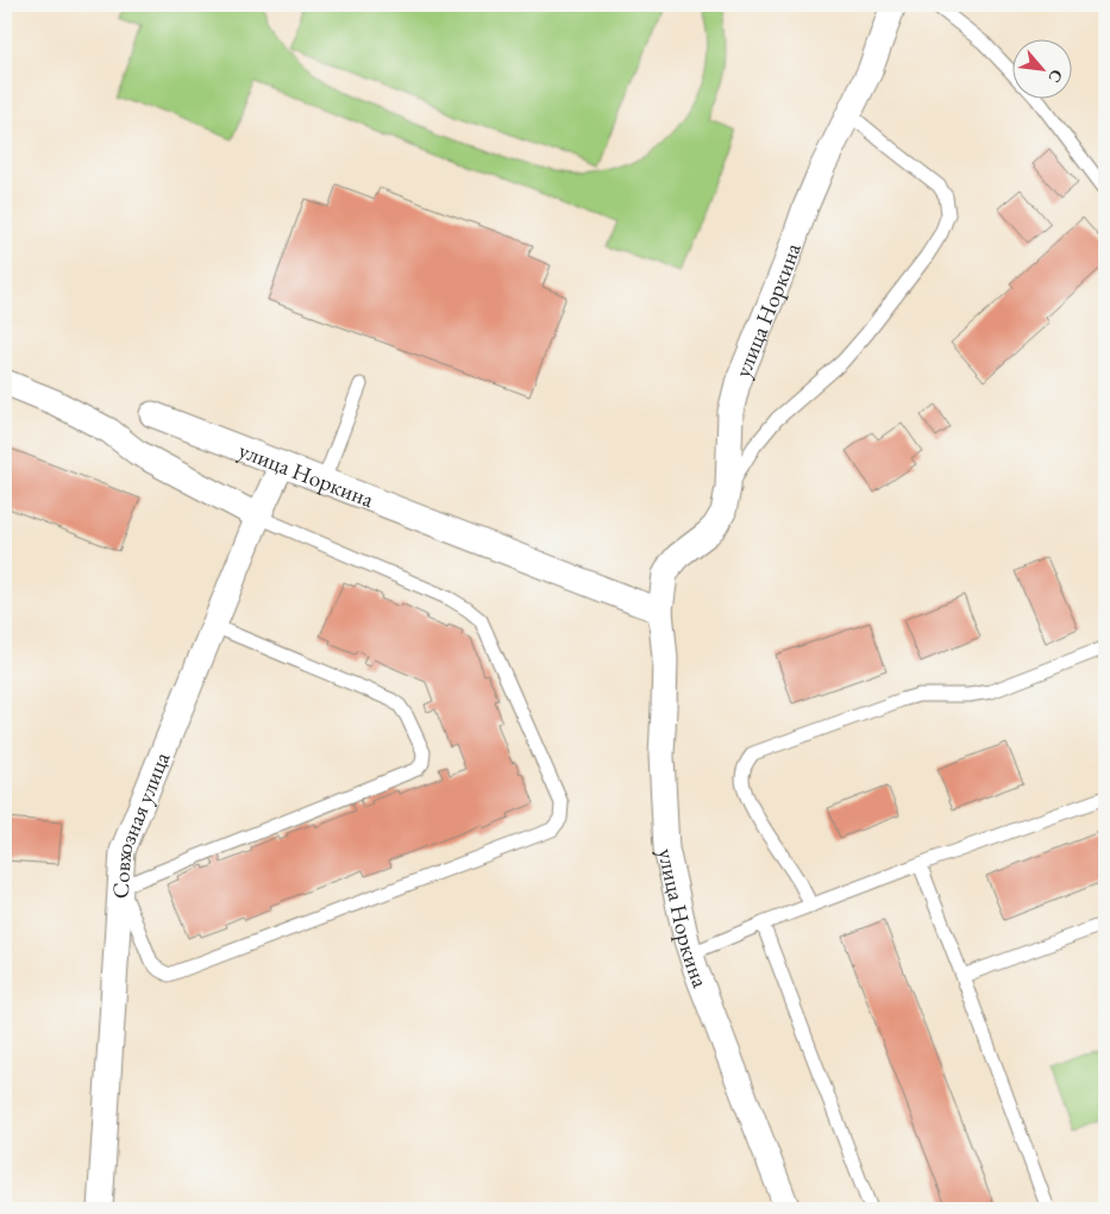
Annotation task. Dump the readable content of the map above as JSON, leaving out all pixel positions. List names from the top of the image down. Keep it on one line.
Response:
{"streets":{"street":["улица Норкина","Совхозная улица"]},"crossings":[["улица Норкина","Совхозная улица"]],"north":"bottom right"}
